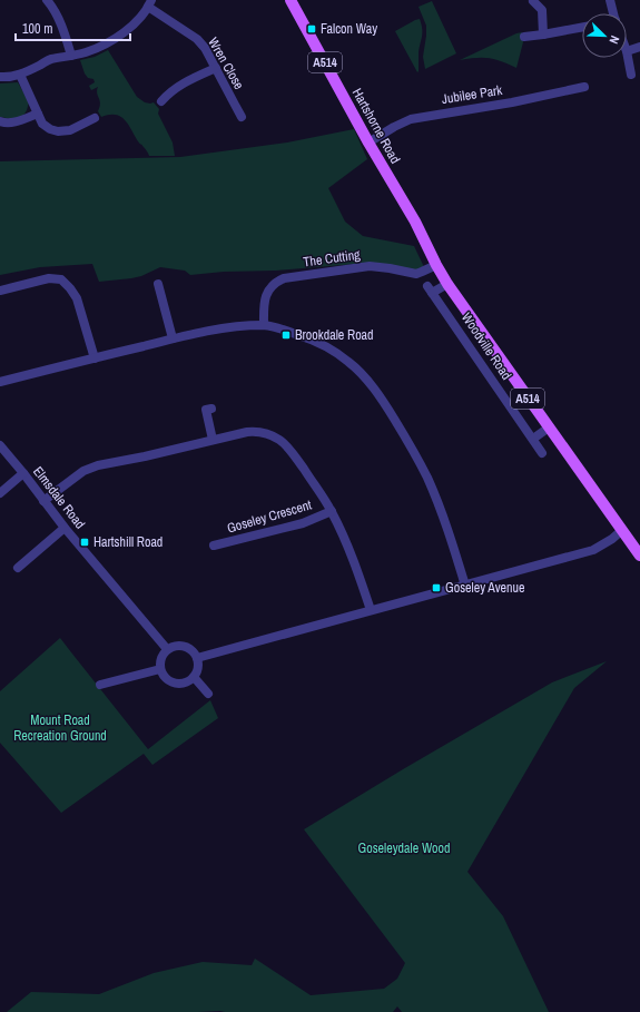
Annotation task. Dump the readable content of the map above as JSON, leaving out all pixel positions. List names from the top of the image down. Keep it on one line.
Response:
{"streets":{"main road":["A514","Hartshorne Road","Woodville Road"],"street":["Wren Close","Jubilee Park","The Cutting","Elmsdale Road","Goseley Crescent"]},"crossings":[["Jubilee Park","Hartshorne Road"],["Hartshorne Road","The Cutting"],["Hartshorne Road","Woodville Road"],["The Cutting","Woodville Road"]],"parks":["Mount Road Recreation Ground","Goseleydale Wood"],"places":{"transit":["Falcon Way","Brookdale Road","Hartshill Road","Goseley Avenue"]},"scale_bar":"100 m","north":"bottom right"}
